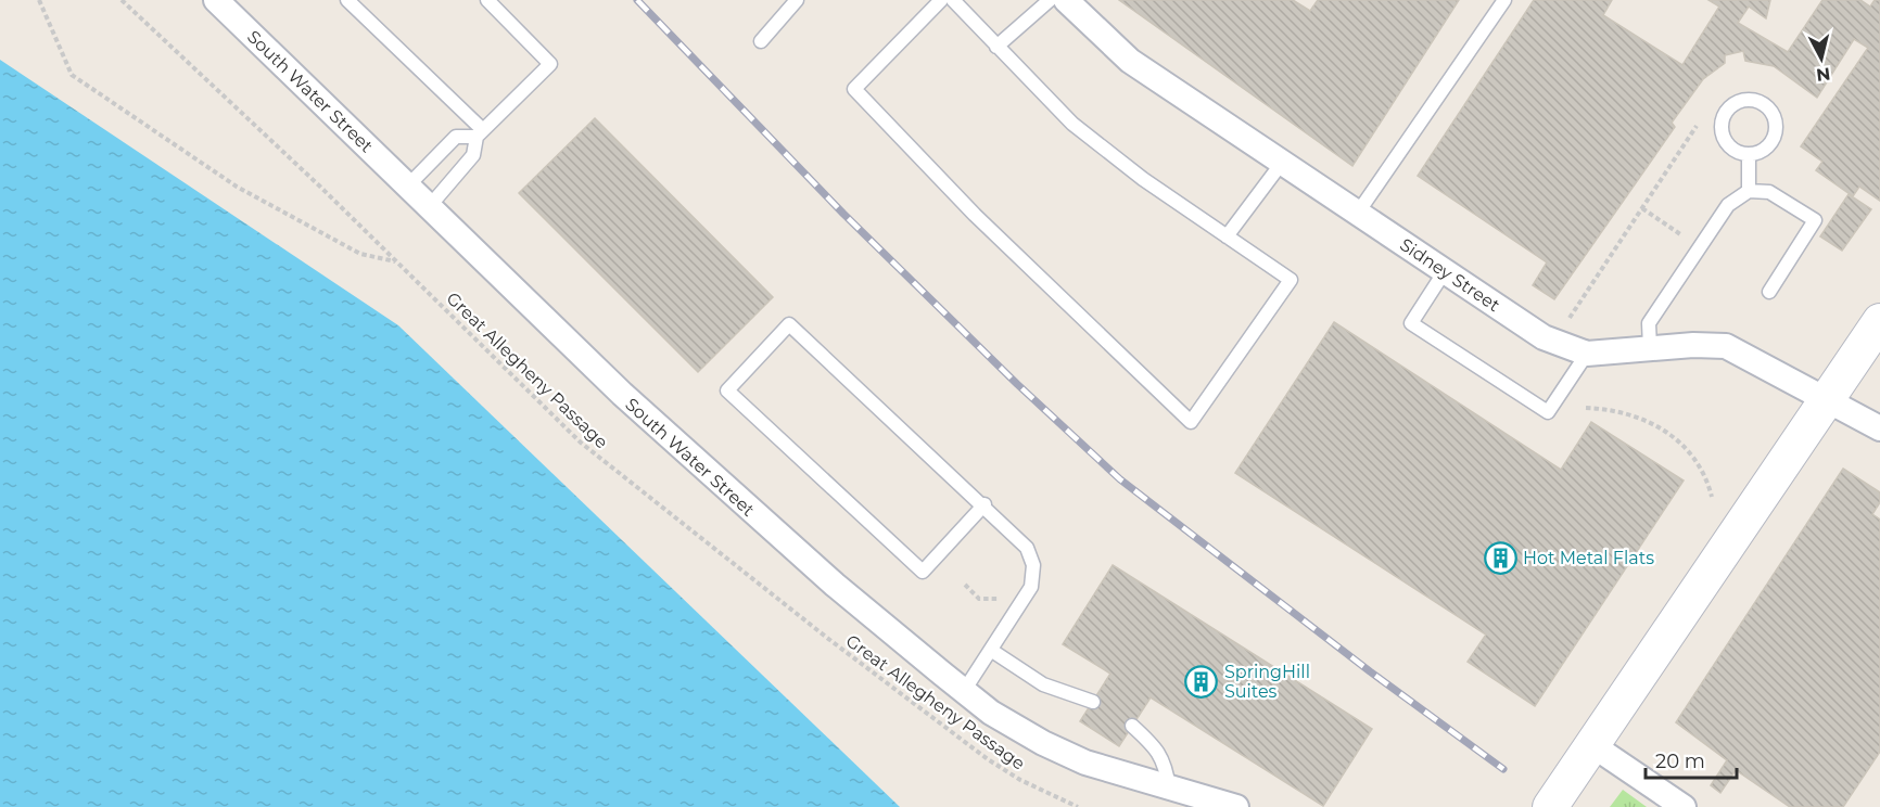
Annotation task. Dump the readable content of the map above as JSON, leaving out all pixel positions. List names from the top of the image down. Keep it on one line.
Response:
{"streets":{"street":["South Water Street","Sidney Street"],"path":["Great Allegheny Passage"]},"places":{"building":["Hot Metal Flats","SpringHill Suites"]},"scale_bar":"20 m","north":"bottom"}
